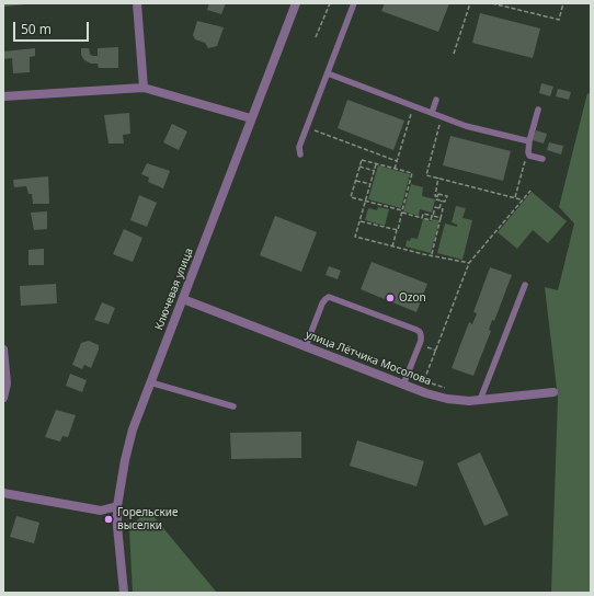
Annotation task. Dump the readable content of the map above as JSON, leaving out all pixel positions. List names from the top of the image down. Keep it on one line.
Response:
{"streets":{"street":["Ключевая улица","улица Лётчика Мосолова"]},"crossings":[["Ключевая улица","улица Лётчика Мосолова"]],"places":["Ozon","Горельские выселки"],"scale_bar":"50 m"}
